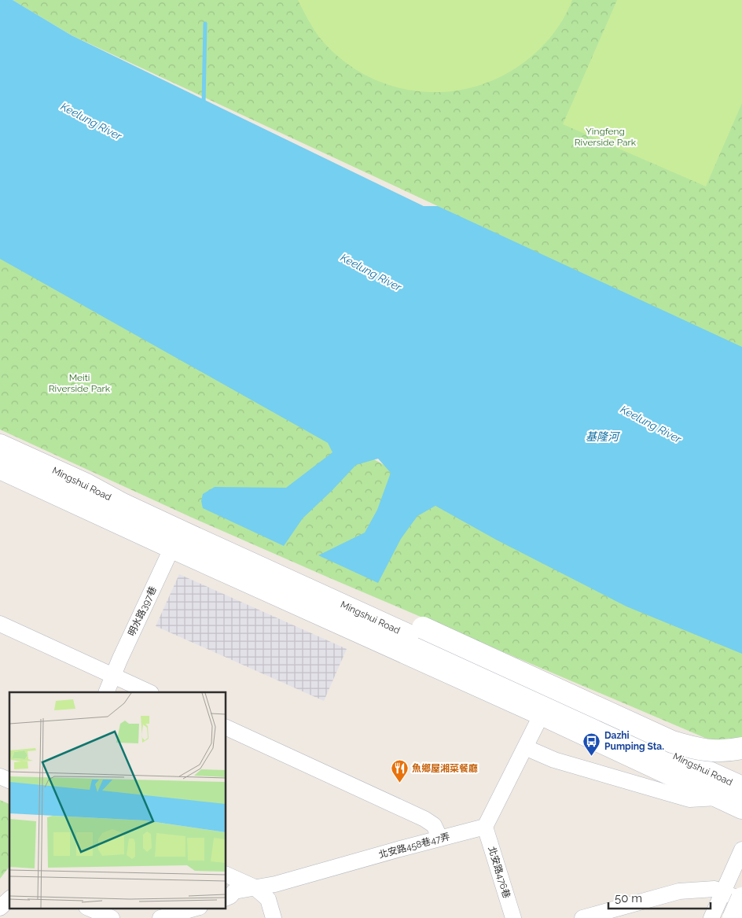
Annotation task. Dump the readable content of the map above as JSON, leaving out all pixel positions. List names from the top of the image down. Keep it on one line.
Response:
{"streets":{"main road":["Mingshui Road"],"street":["明水路397巷","北安路458巷47弄","北安路476巷"]},"crossings":[["Mingshui Road","明水路397巷"],["北安路458巷47弄","北安路476巷"]],"water":["Keelung River","基隆河"],"parks":["Yingfeng Riverside Park","Meiti Riverside Park"],"places":{"bus stop":["Dazhi Pumping Sta."],"restaurant":["魚鄉屋湘菜餐廳"]},"scale_bar":"50 m"}
